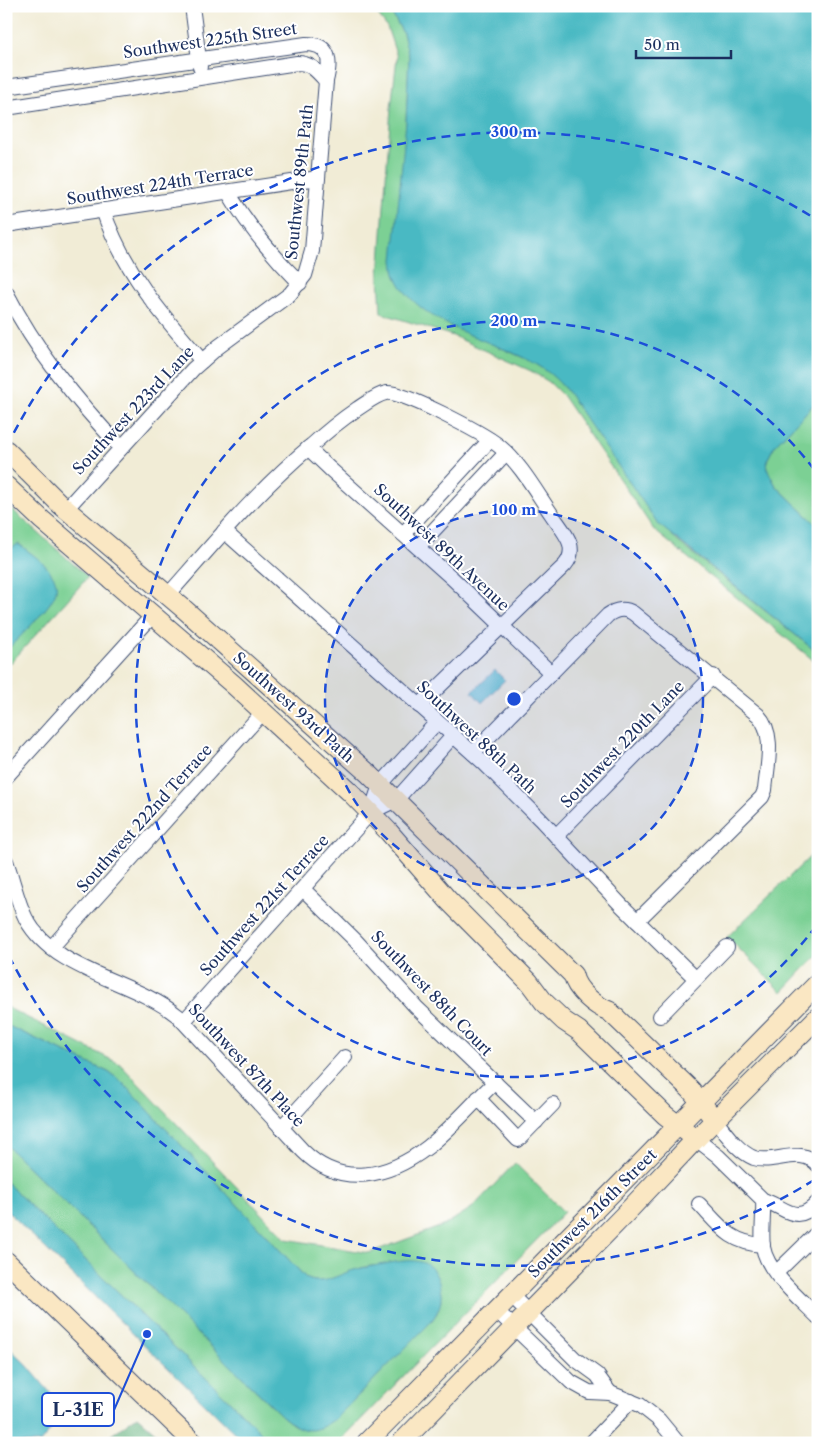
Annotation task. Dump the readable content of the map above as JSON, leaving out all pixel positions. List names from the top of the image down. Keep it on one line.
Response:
{"streets":{"street":["Southwest 225th Street","Southwest 89th Path","Southwest 224th Terrace","Southwest 223rd Lane","Southwest 89th Avenue","Southwest 93rd Path","Southwest 88th Path","Southwest 220th Lane","Southwest 222nd Terrace","Southwest 221st Terrace","Southwest 88th Court","Southwest 87th Place","Southwest 216th Street"]},"crossings":[["Southwest 225th Street","Southwest 89th Path"],["Southwest 89th Path","Southwest 224th Terrace"],["Southwest 89th Path","Southwest 223rd Lane"],["Southwest 223rd Lane","Southwest 93rd Path"],["Southwest 93rd Path","Southwest 222nd Terrace"],["Southwest 93rd Path","Southwest 221st Terrace"],["Southwest 93rd Path","Southwest 216th Street"],["Southwest 88th Path","Southwest 220th Lane"],["Southwest 88th Path","Southwest 221st Terrace"],["Southwest 222nd Terrace","Southwest 87th Place"],["Southwest 221st Terrace","Southwest 88th Court"],["Southwest 221st Terrace","Southwest 87th Place"]],"places":["L-31E"],"scale_bar":"50 m","rings":["300 m","200 m","100 m"]}
